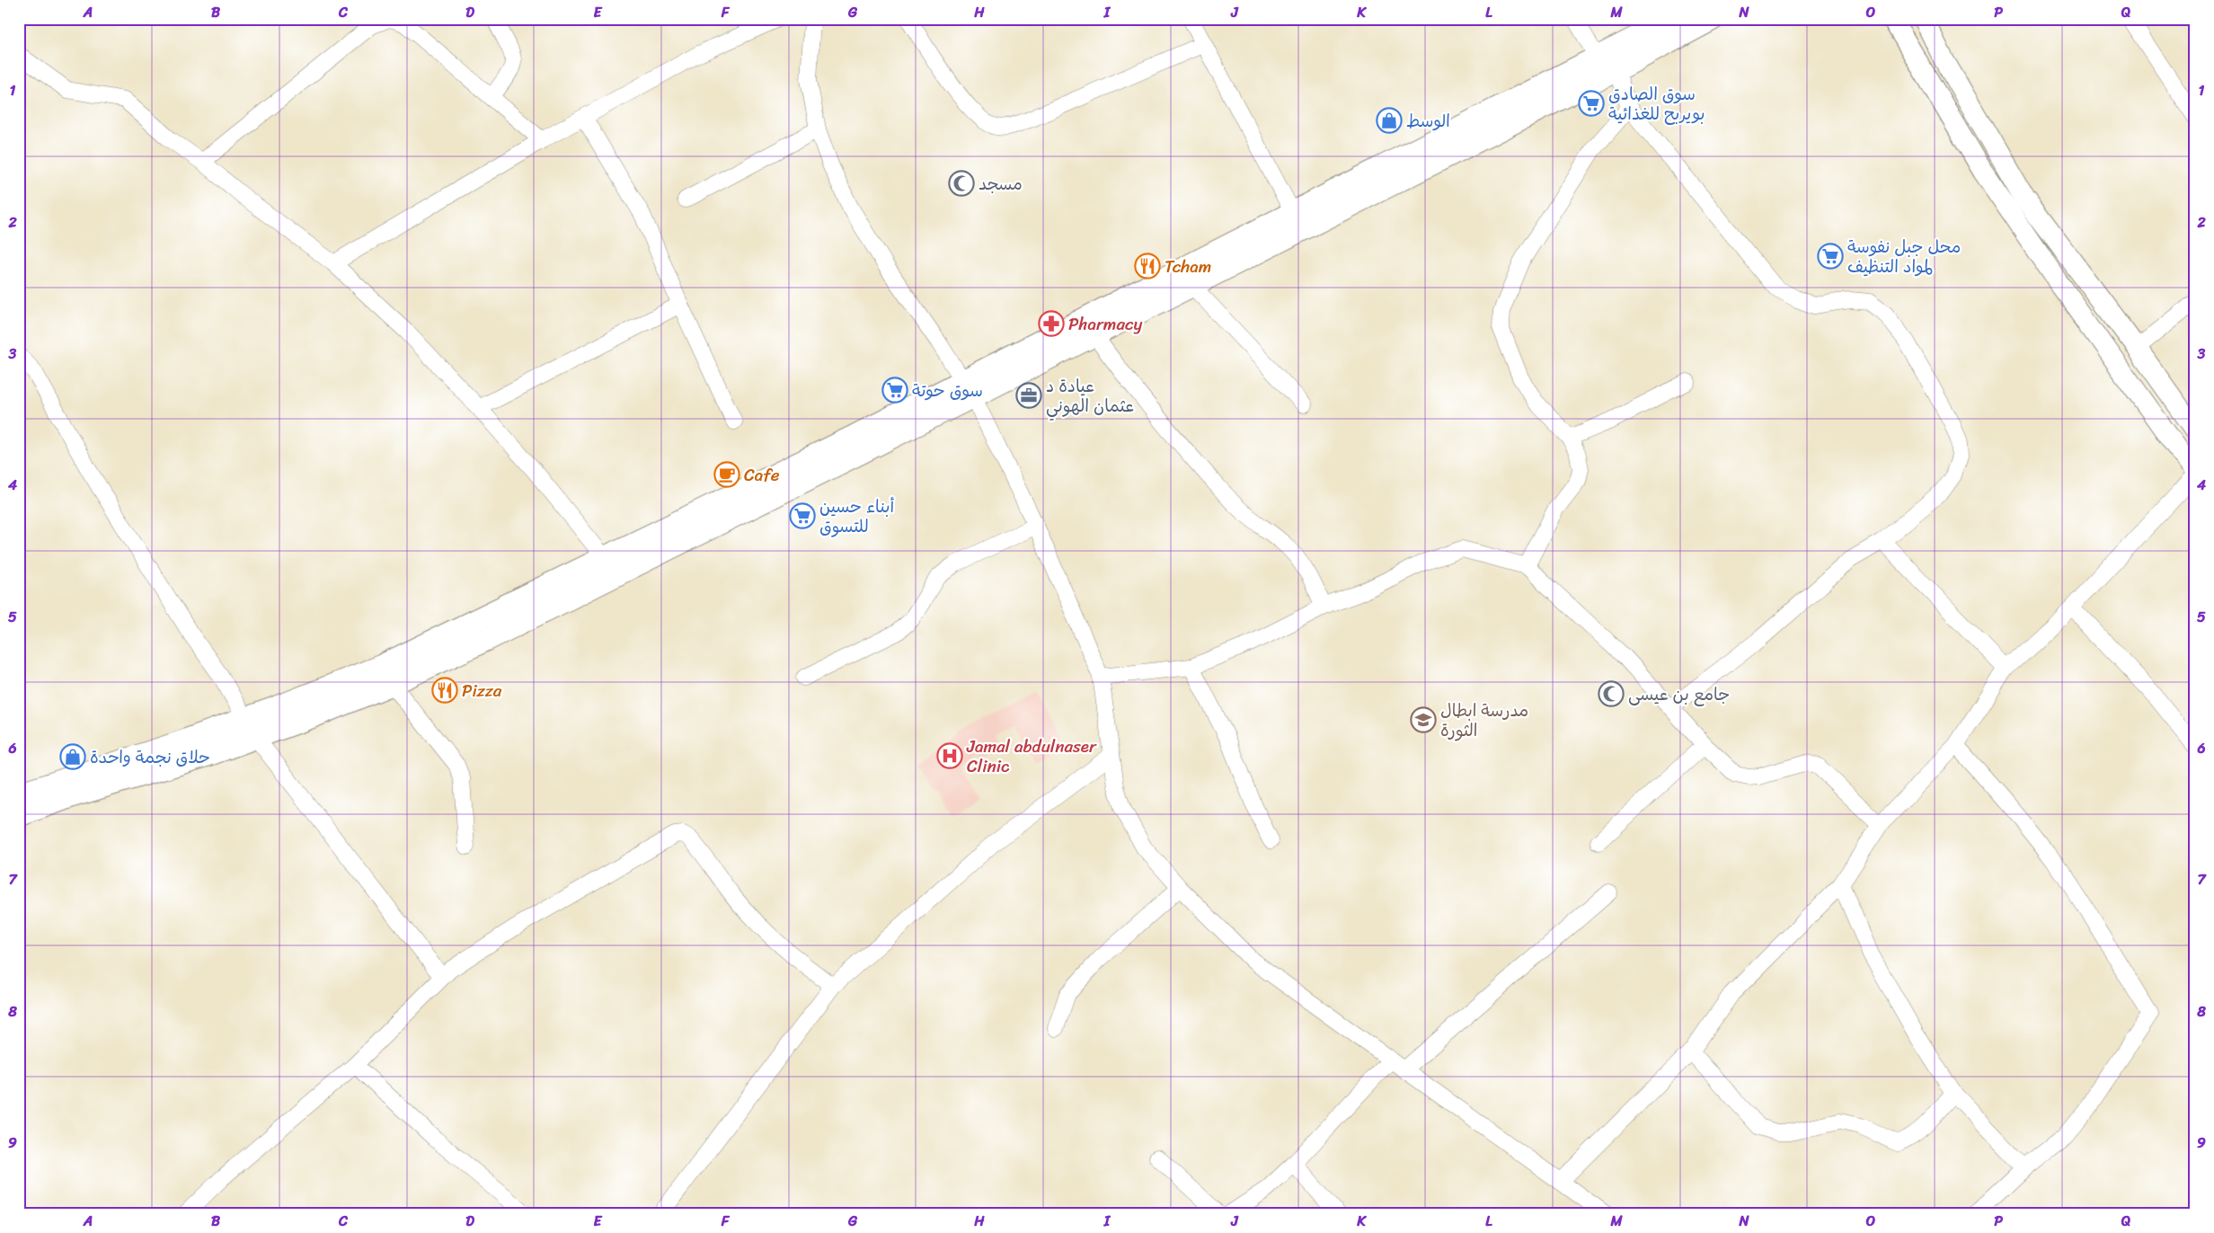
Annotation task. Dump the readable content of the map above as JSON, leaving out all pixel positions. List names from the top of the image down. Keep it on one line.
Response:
{"places":{"supermarket":["سوق الصادق بويربح للغذائية","محل جبل نفوسة لمواد التنظيف","سوق حوتة","أبناء حسين للتسوق"],"shop":["الوسط","حلاق نجمة واحدة"],"mosque":["مسجد","جامع بن عيسى"],"restaurant":["Tcham","Pizza"],"pharmacy":["Pharmacy"],"office":["عيادة د عثمان الهوني"],"cafe":["Cafe"],"school or university":["مدرسة ابطال الثورة"],"hospital":["Jamal abdulnaser Clinic"]},"grid":{"columns":["A","B","C","D","E","F","G","H","I","J","K","L","M","N","O","P","Q"],"rows":["1","2","3","4","5","6","7","8","9"]}}
